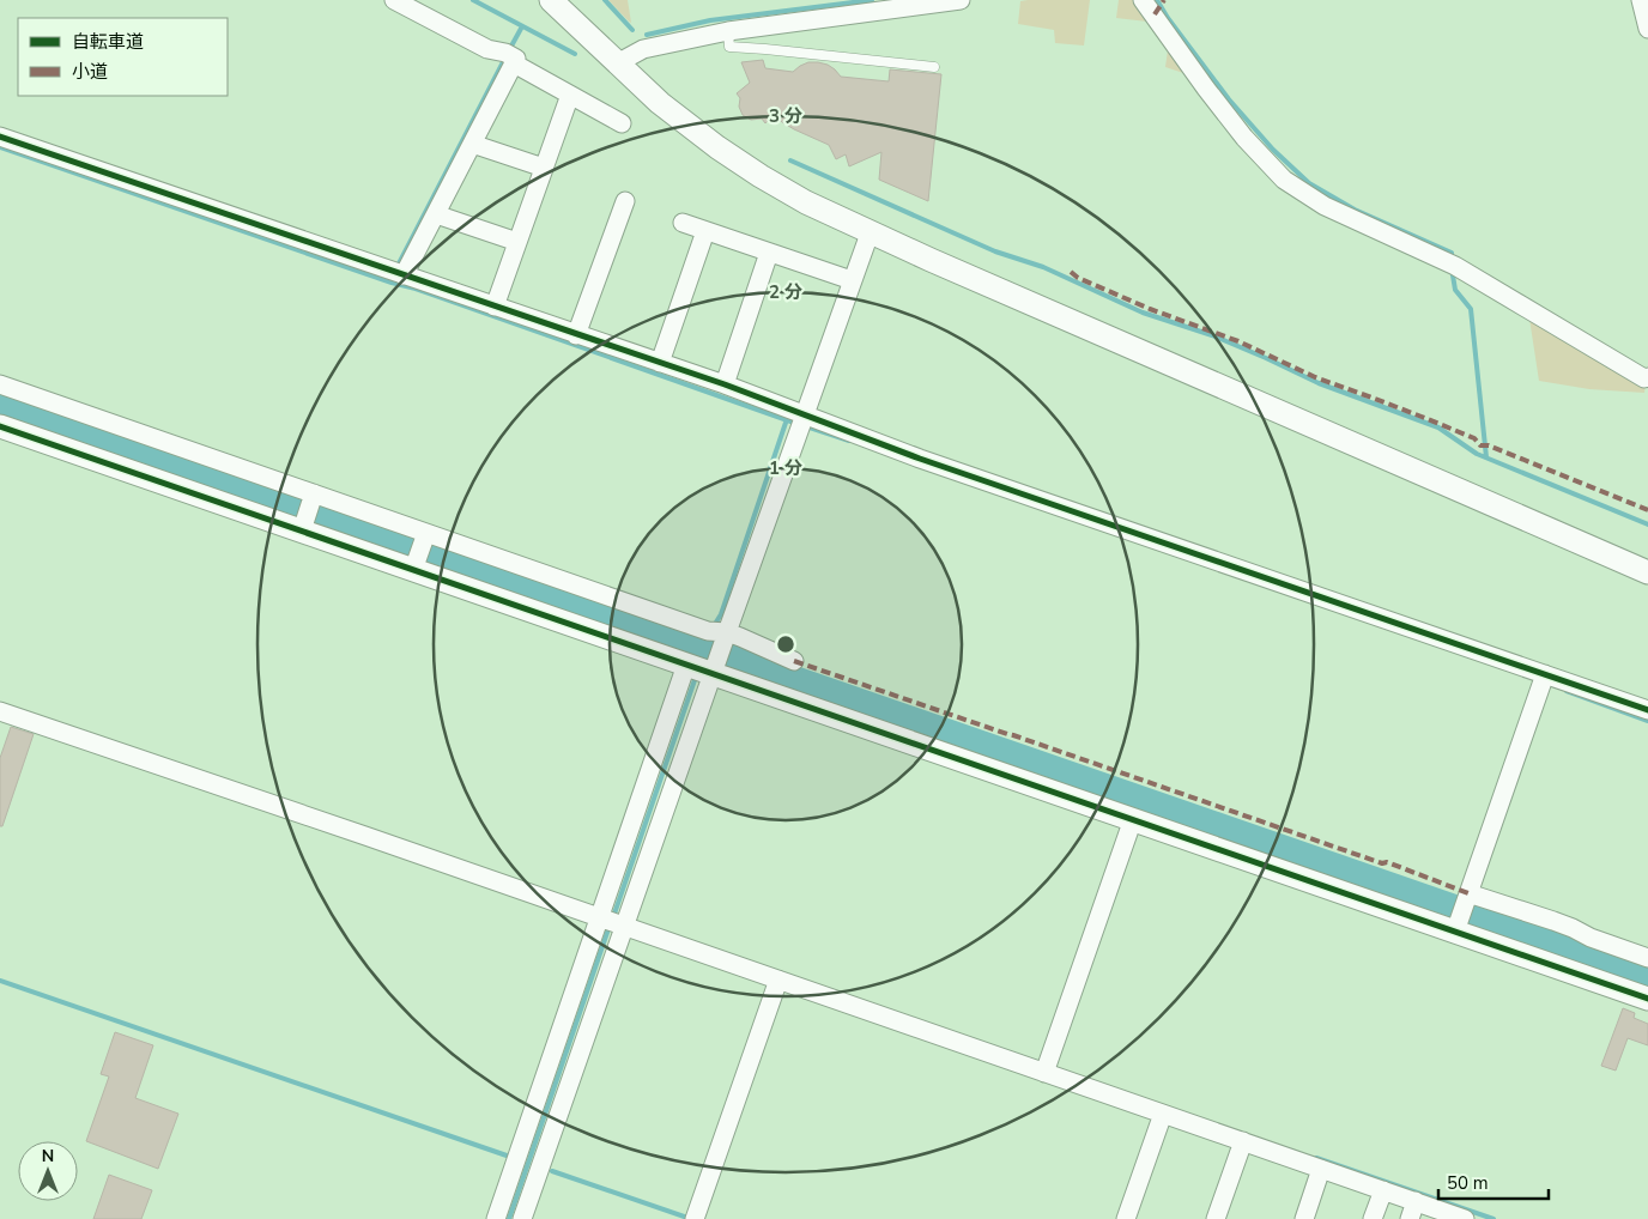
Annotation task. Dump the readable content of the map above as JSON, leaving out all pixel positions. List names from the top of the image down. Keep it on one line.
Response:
{"legend":["自転車道","小道"],"scale_bar":"50 m","north":"top","rings":["3 分","2 分","1 分"]}
